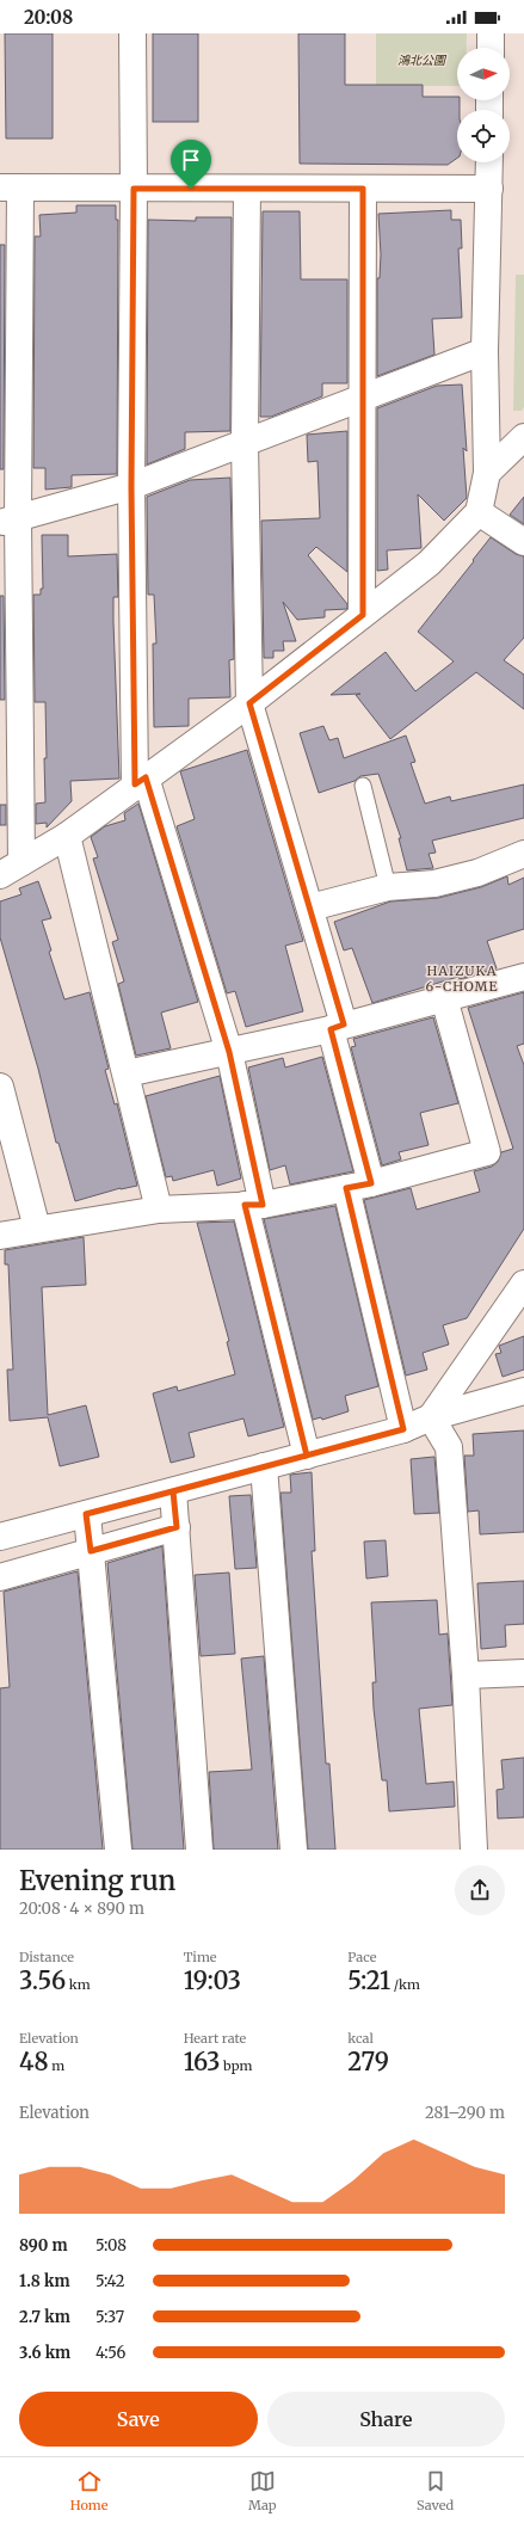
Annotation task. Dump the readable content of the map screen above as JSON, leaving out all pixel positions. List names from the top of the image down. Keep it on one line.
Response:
{"districts":["HAIZUKA 6-CHOME"],"parks":["鴻北公園"],"north":"right","page":{"status":"20:08","heading":["Evening run","20:08 · 4 × 890 m"],"stats":[["Distance","3.56 km"],["Time","19:03"],["Pace","5:21 /km"],["Elevation","48 m"],["Heart rate","163 bpm"],["kcal","279"]],"chart":["Elevation","281–290 m"],"list":[{"name":"890 m","note":"5:08"},{"name":"1.8 km","note":"5:42"},{"name":"2.7 km","note":"5:37"},{"name":"3.6 km","note":"4:56"}],"buttons":["Save","Share"],"tabs":["Home","Map","Saved"]}}
